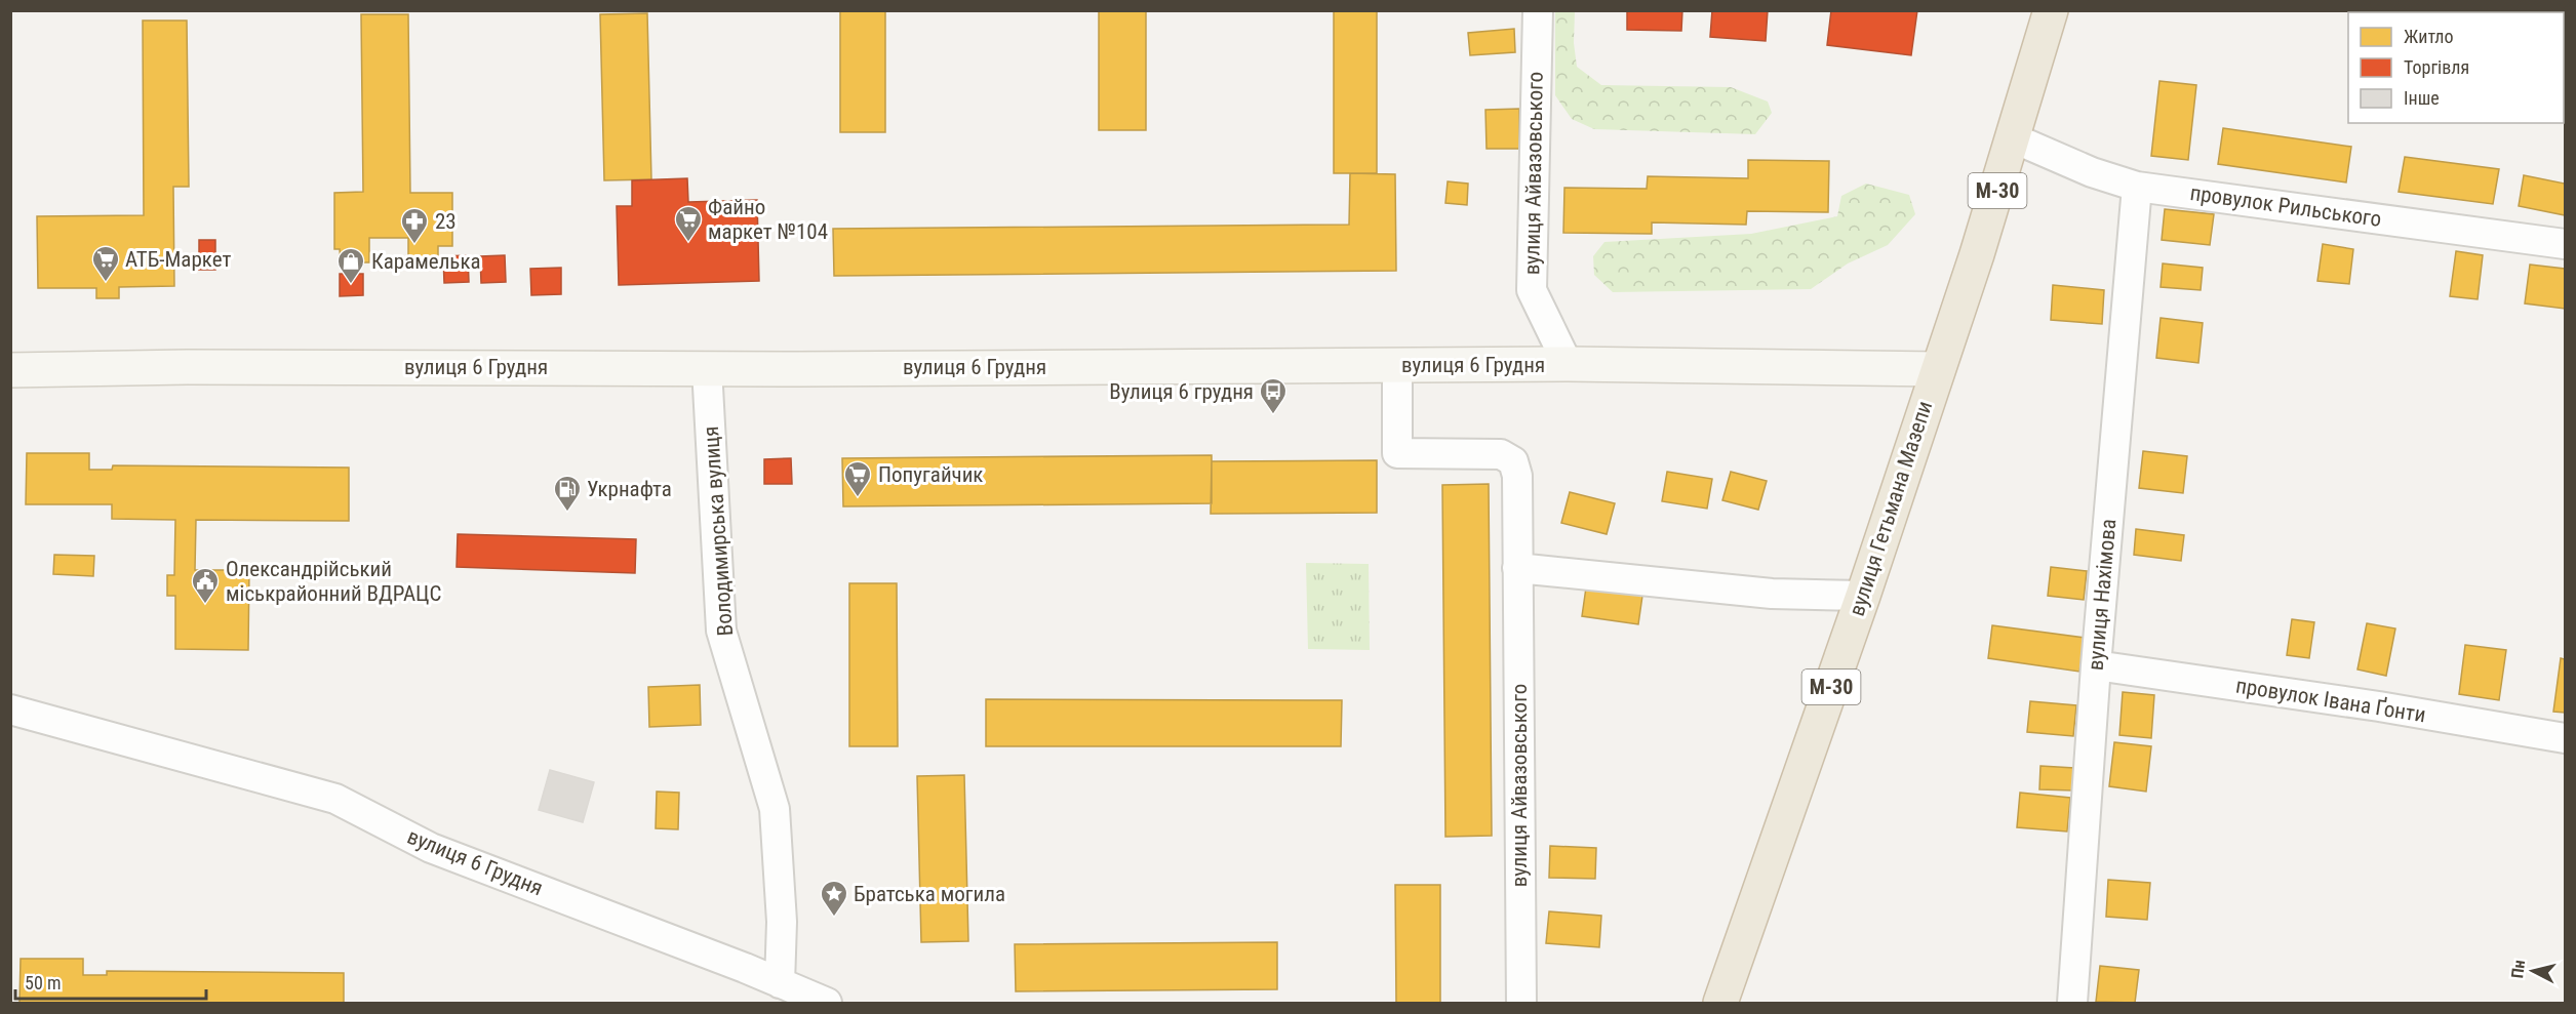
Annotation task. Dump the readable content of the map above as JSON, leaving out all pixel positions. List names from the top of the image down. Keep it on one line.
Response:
{"streets":{"highway":["М-30","вулиця Гетьмана Мазепи"],"street":["вулиця Айвазовського","провулок Рильського","вулиця 6 Грудня","Володимирська вулиця","вулиця Нахімова","провулок Івана Ґонти"]},"crossings":[["вулиця Айвазовського","вулиця 6 Грудня"],["провулок Рильського","вулиця Гетьмана Мазепи"],["провулок Рильського","вулиця Нахімова"],["вулиця 6 Грудня","вулиця Гетьмана Мазепи"],["вулиця 6 Грудня","Володимирська вулиця"],["вулиця Нахімова","провулок Івана Ґонти"]],"places":{"supermarket":["Файно маркет №104","АТБ-Маркет","Попугайчик"],"pharmacy":["23"],"shop":["Карамелька"],"bus stop":["Вулиця 6 грудня"],"fuel station":["Укрнафта"],"public building":["Олександрійський міськрайонний ВДРАЦС"],"place":["Братська могила"]},"legend":["Житло","Торгівля","Інше"],"scale_bar":"50 m","north":"left"}
